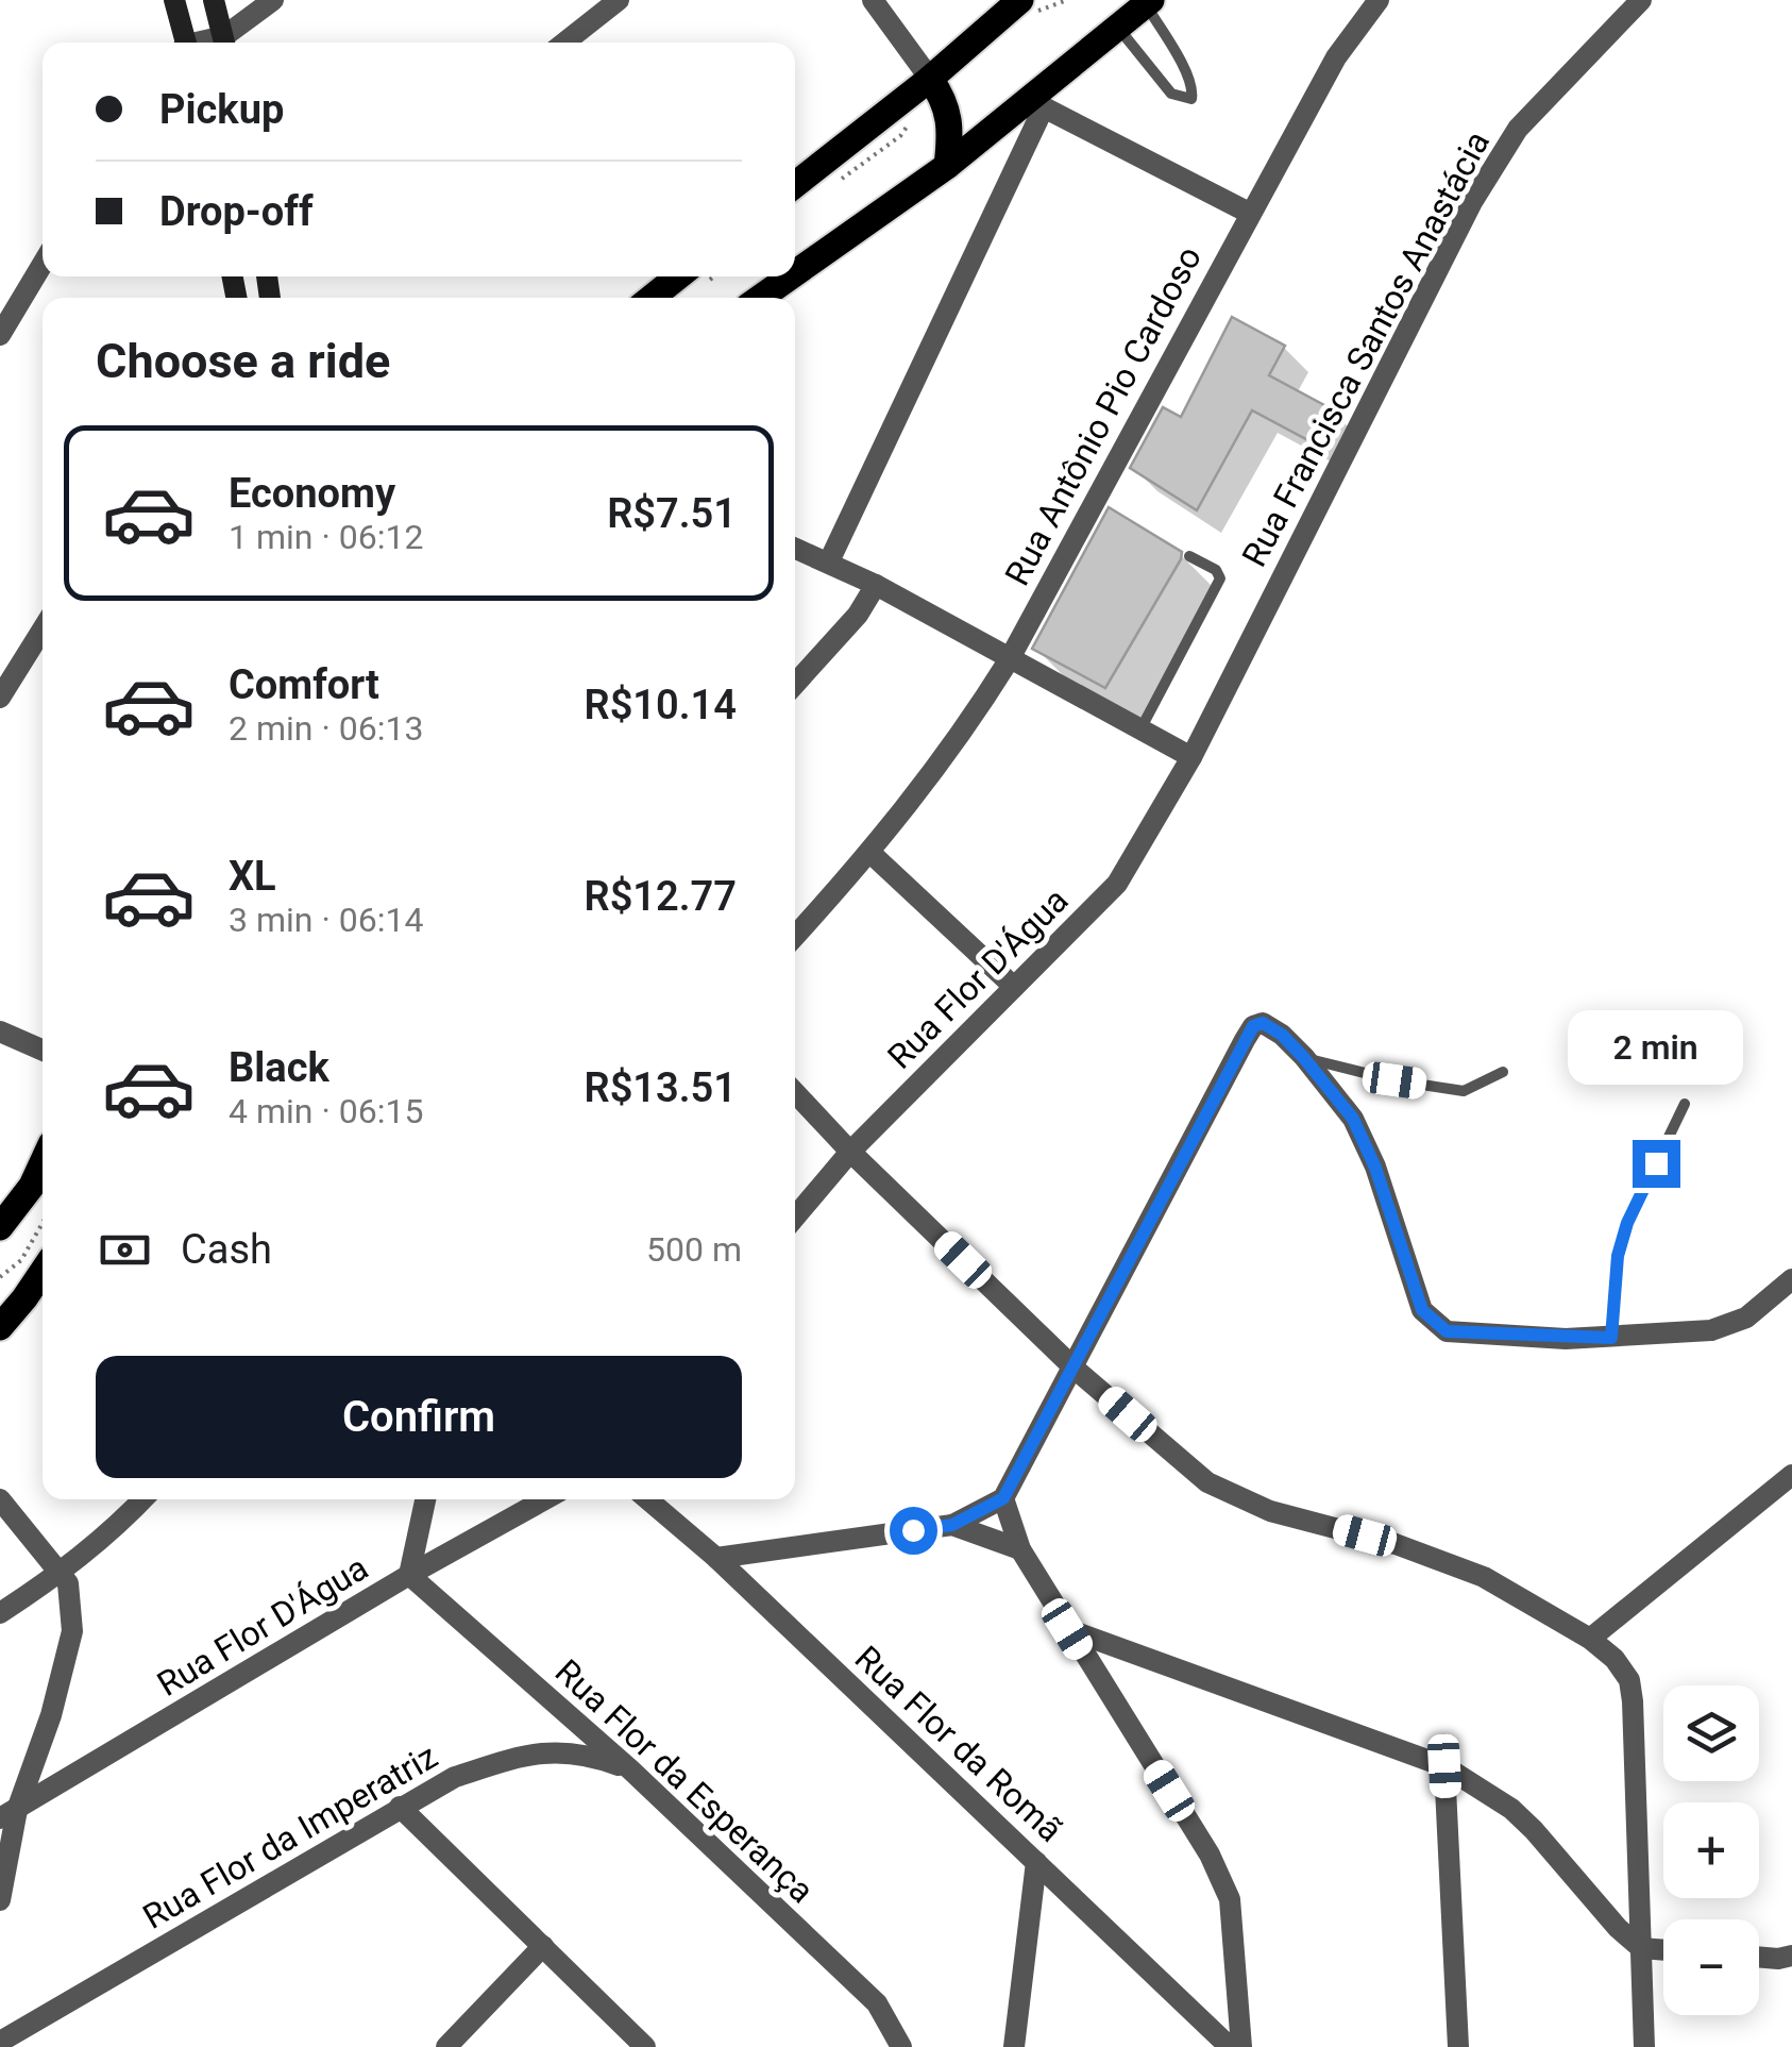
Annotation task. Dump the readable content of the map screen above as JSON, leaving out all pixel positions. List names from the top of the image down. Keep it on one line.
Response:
{"streets":{"street":["Rua Francisca Santos Anastácia","Rua Antônio Pio Cardoso","Rua Flor D'Água","Rua Flor da Romã","Rua Flor da Esperança","Rua Flor da Imperatriz"]},"crossings":[["Rua Francisca Santos Anastácia","Rua Flor D'Água"],["Rua Flor D'Água","Rua Flor da Esperança"],["Rua Flor da Esperança","Rua Flor da Imperatriz"]],"page":{"banner":["Pickup","Drop-off"],"heading":"Choose a ride","list":[{"name":"Economy","note":"1 min · 06:12","value":"R$7.51"},{"name":"Comfort","note":"2 min · 06:13","value":"R$10.14"},{"name":"XL","note":"3 min · 06:14","value":"R$12.77"},{"name":"Black","note":"4 min · 06:15","value":"R$13.51"}],"bubble":"2 min","pay":["Cash","500 m"],"buttons":"Confirm","map_buttons":["+","−"]}}
